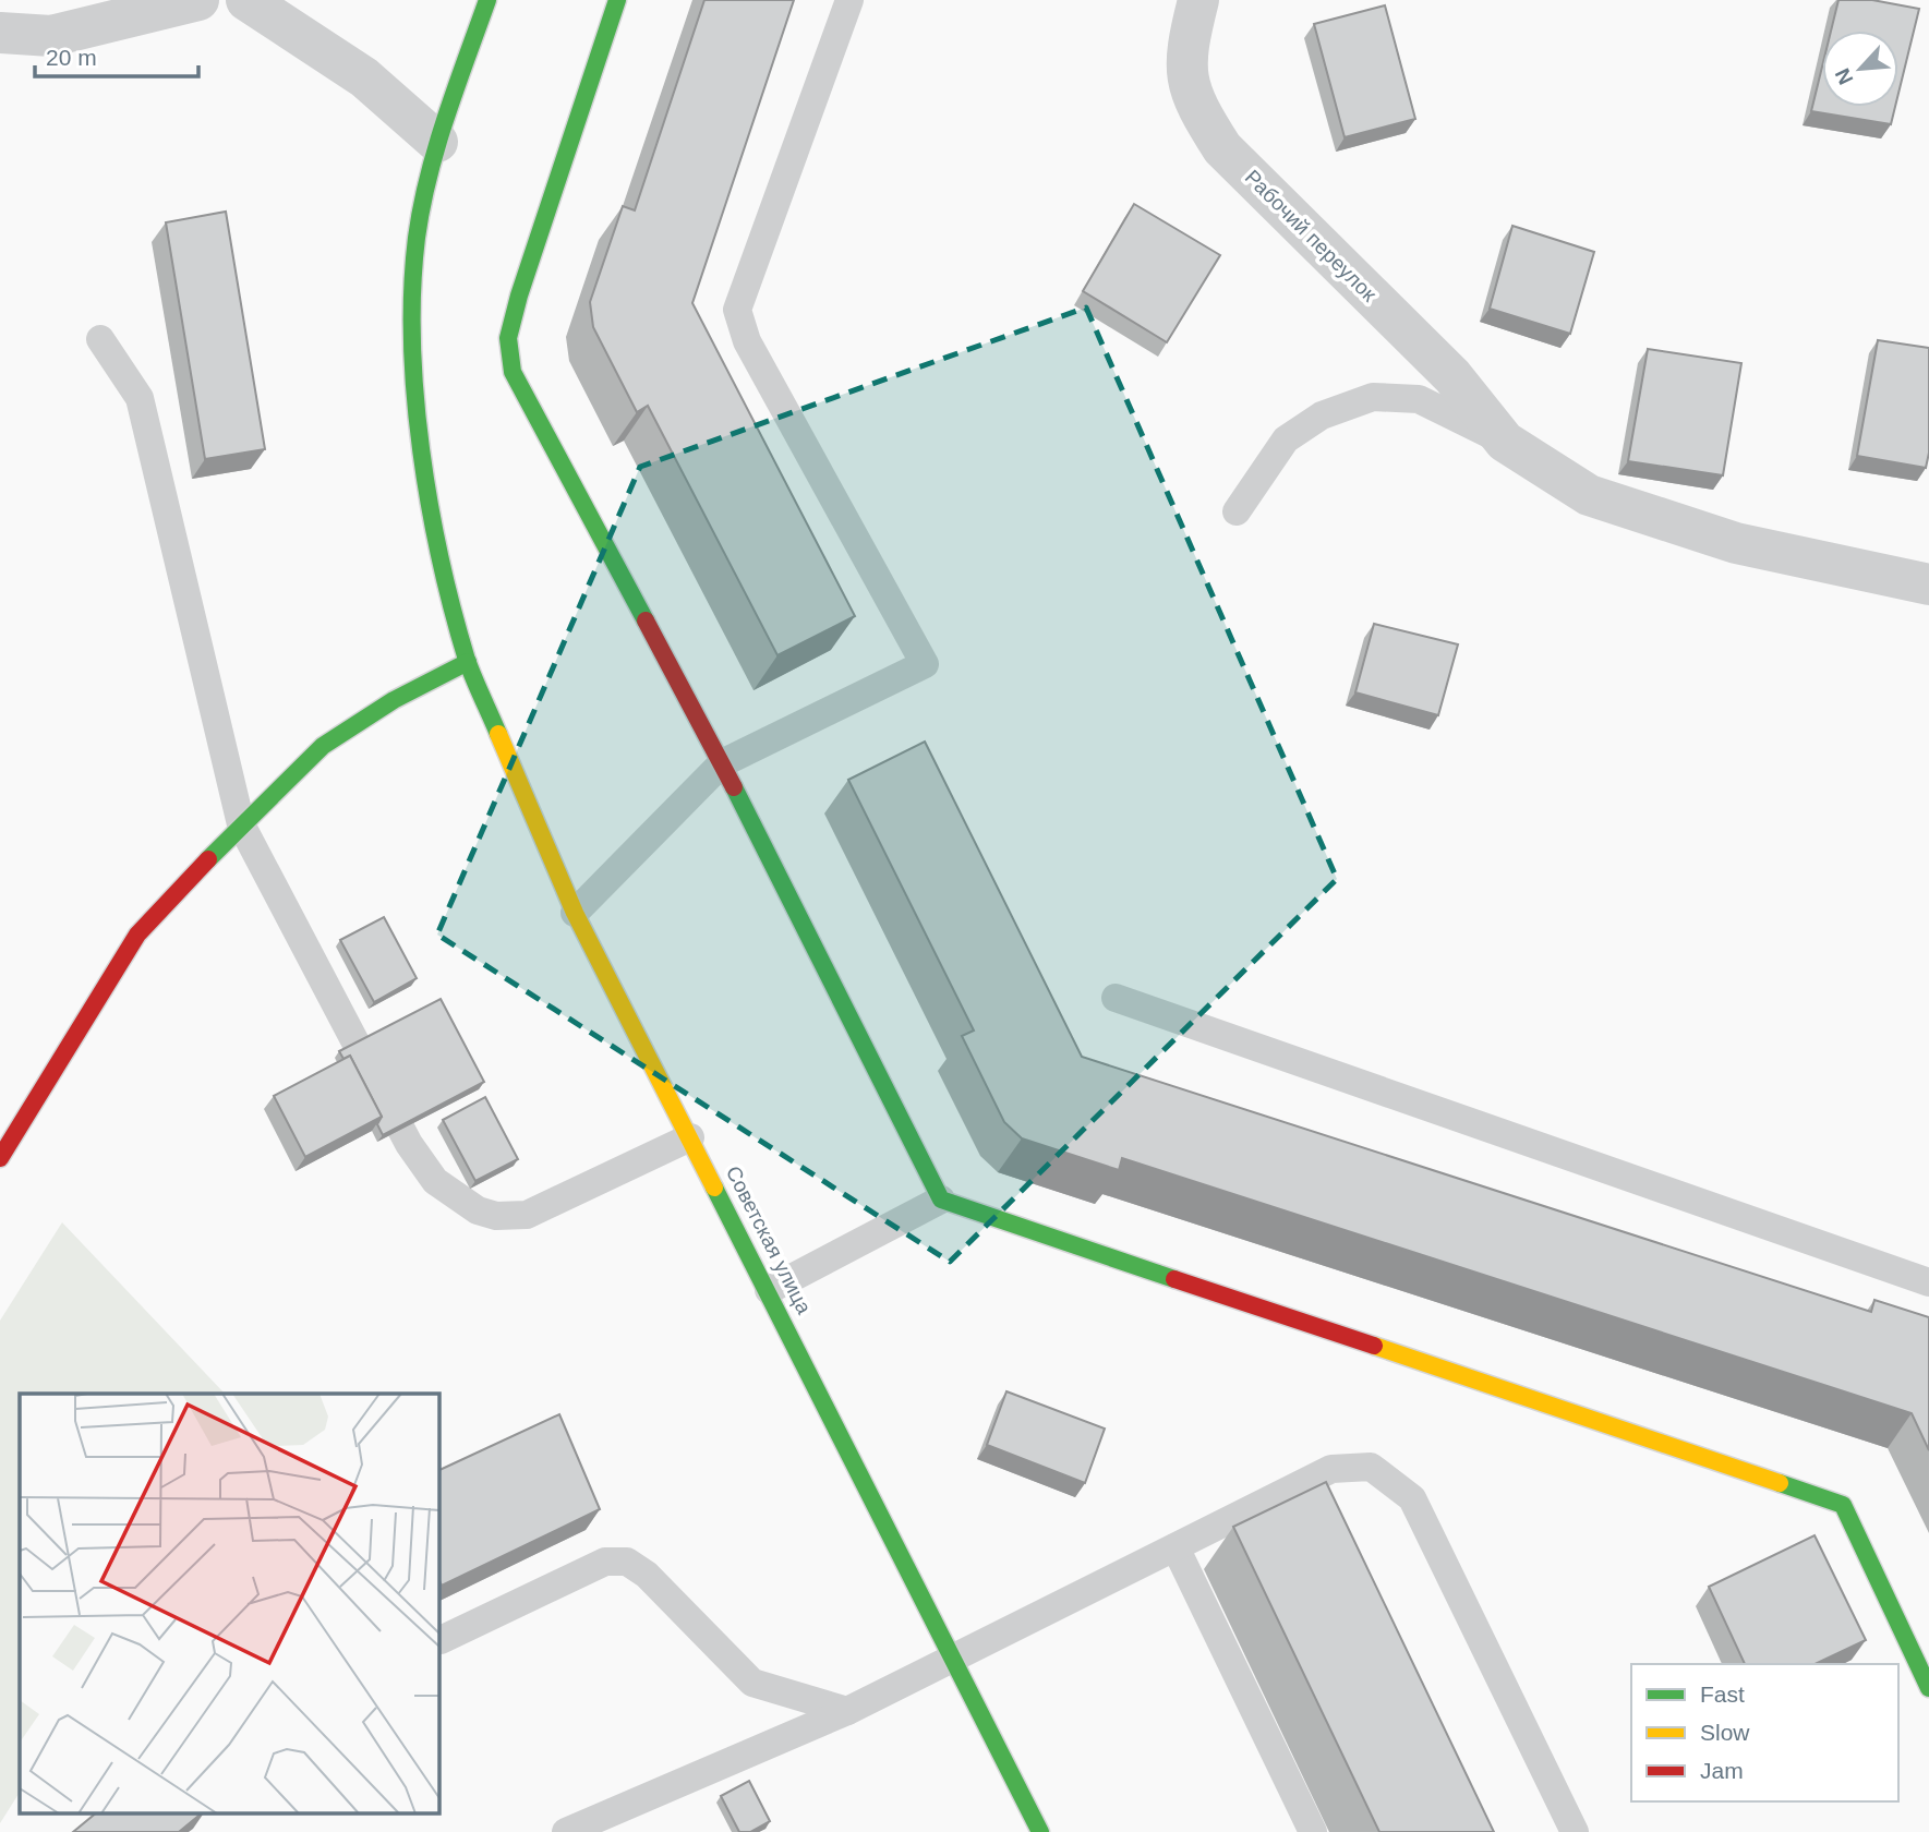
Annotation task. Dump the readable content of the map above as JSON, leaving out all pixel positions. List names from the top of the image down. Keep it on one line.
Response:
{"streets":{"street":["Рабочий переулок","Советская улица"]},"legend":["Fast","Slow","Jam"],"scale_bar":"20 m","north":"bottom left"}
